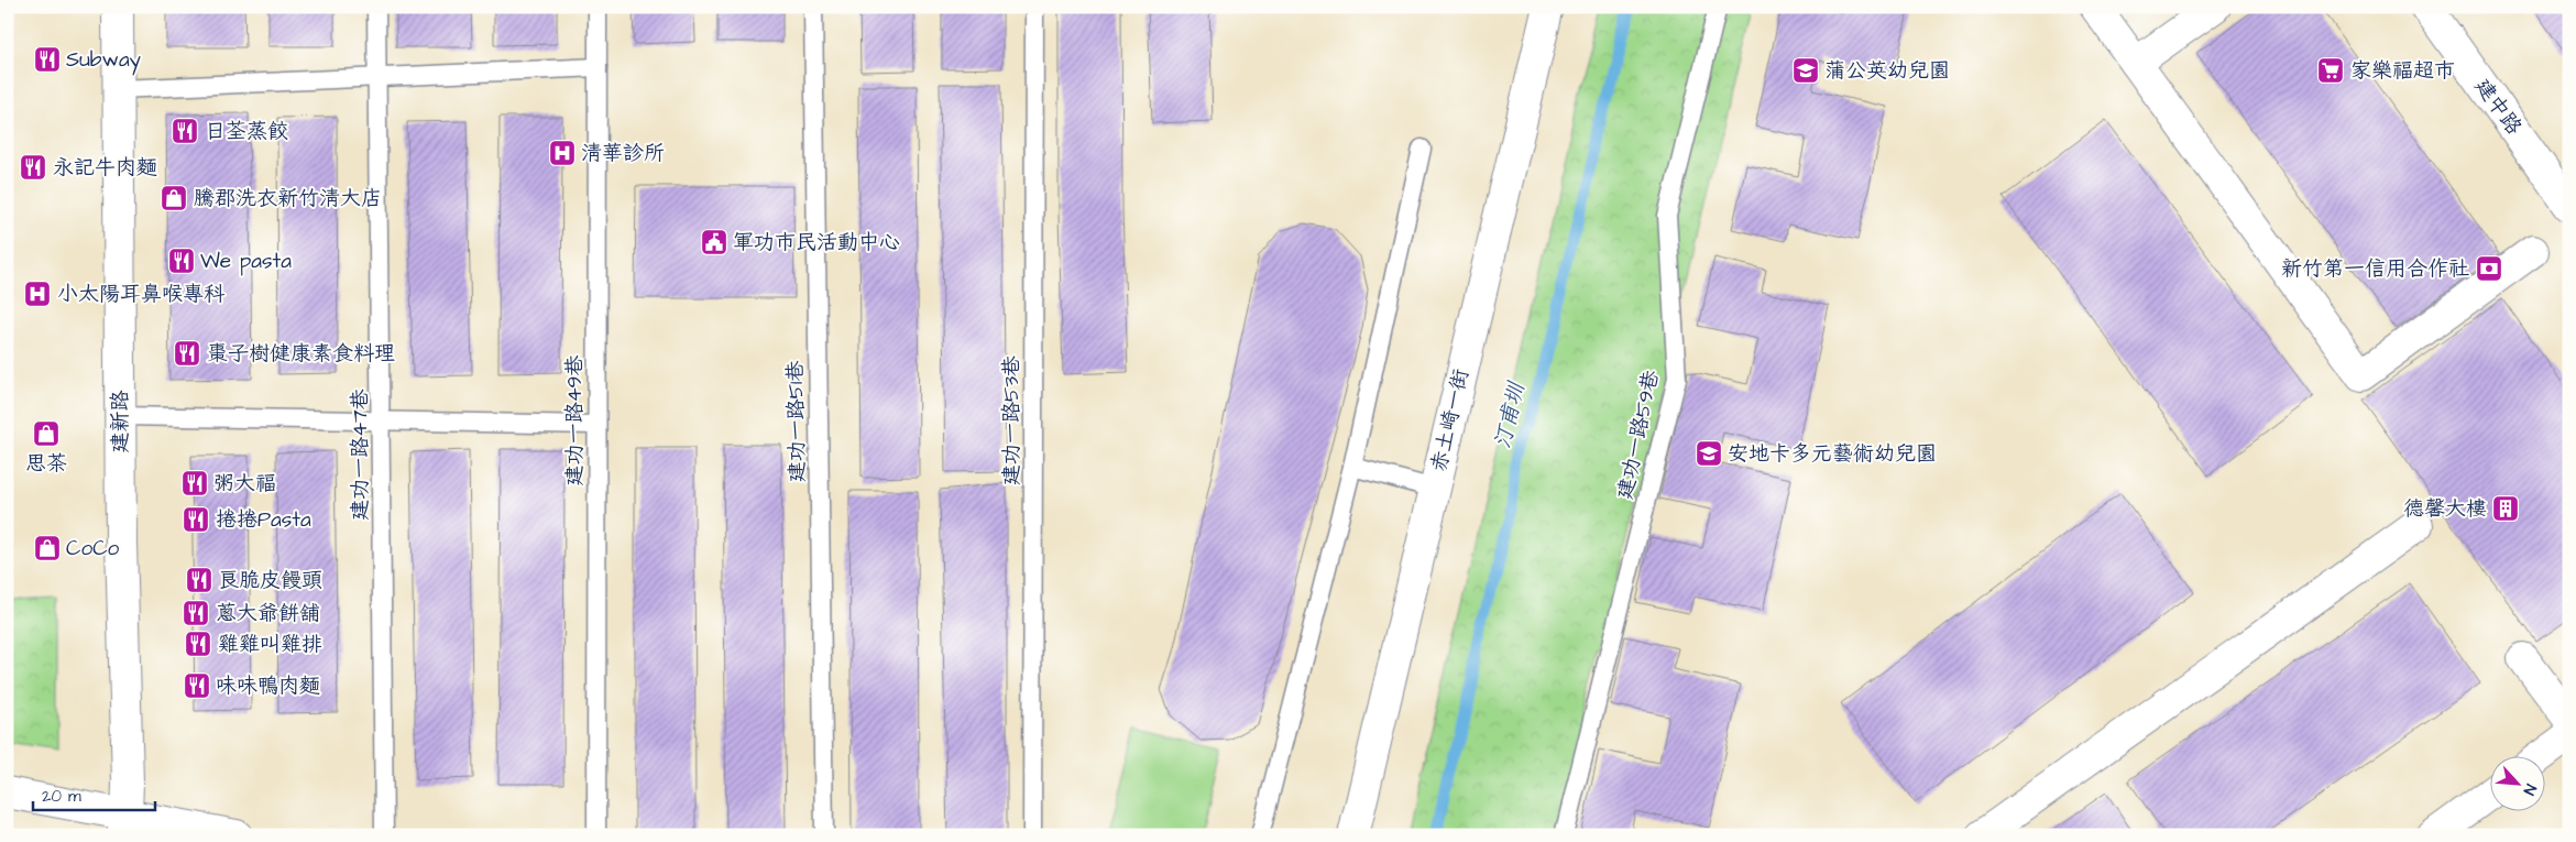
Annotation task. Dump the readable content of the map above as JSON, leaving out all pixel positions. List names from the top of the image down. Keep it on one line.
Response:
{"streets":{"street":["建中路","赤土崎一街","建新路"],"lane":["建功一路49巷","建功一路53巷","建功一路51巷","建功一路59巷","建功一路47巷"]},"water":["汀甫圳"],"places":{"restaurant":["Subway","日荃蒸餃","永記牛肉麵","We pasta","棗子樹健康素食料理","粥大福","捲捲Pasta","良脆皮饅頭","蔥大爺餅舖","雞雞叫雞排","味味鴨肉麵"],"school or university":["蒲公英幼兒園","安地卡多元藝術幼兒園"],"supermarket":["家樂福超市"],"hospital":["清華診所","小太陽耳鼻喉專科"],"shop":["騰郡洗衣新竹清大店","思茶","CoCo"],"public building":["軍功市民活動中心"],"bank":["新竹第一信用合作社"],"building":["德馨大樓"]},"scale_bar":"20 m","north":"bottom right"}
